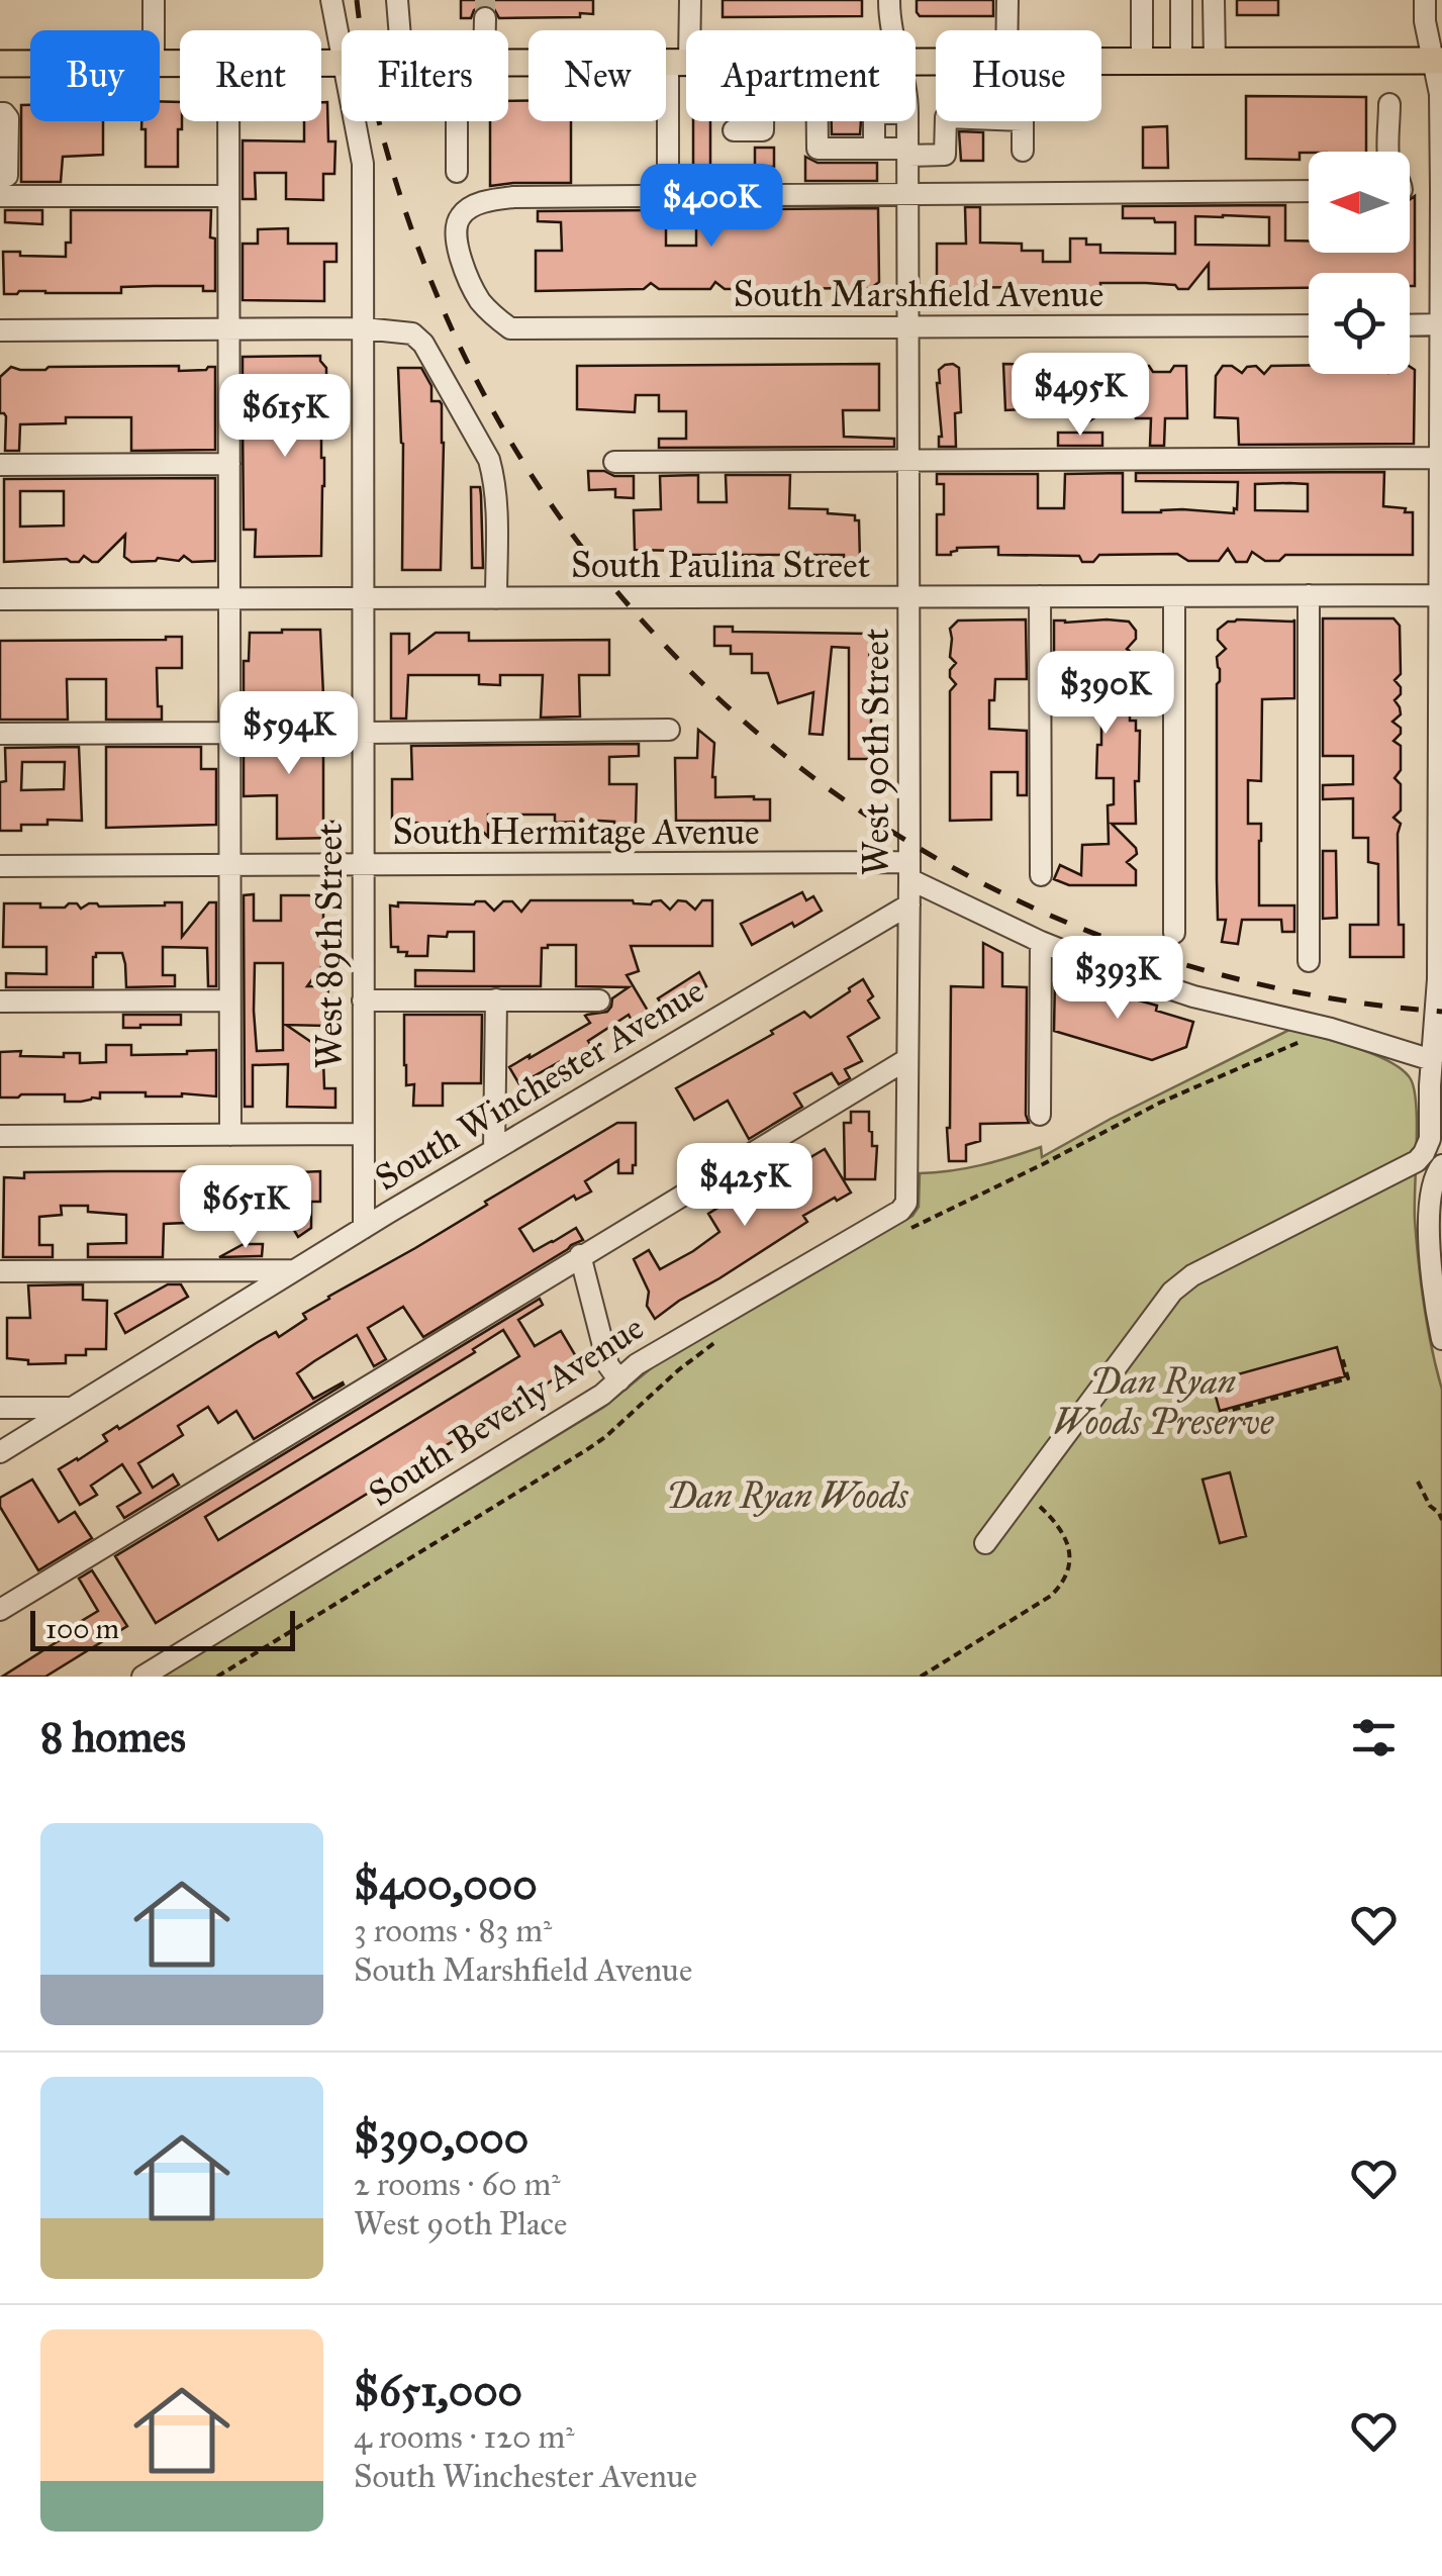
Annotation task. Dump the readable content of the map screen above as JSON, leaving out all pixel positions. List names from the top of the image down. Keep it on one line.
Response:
{"streets":{"street":["South Marshfield Avenue","South Paulina Street","West 90th Street","South Hermitage Avenue","West 89th Street","South Winchester Avenue","South Beverly Avenue"]},"crossings":[["South Marshfield Avenue","West 90th Street"],["South Paulina Street","West 90th Street"],["South Paulina Street","West 89th Street"],["West 90th Street","South Hermitage Avenue"],["West 90th Street","South Winchester Avenue"],["West 90th Street","South Beverly Avenue"],["South Hermitage Avenue","West 89th Street"],["West 89th Street","South Winchester Avenue"]],"parks":["Dan Ryan Woods Preserve","Dan Ryan Woods"],"scale_bar":"100 m","north":"left","page":{"chip":["Buy","Rent","Filters","New","Apartment","House"],"price":["$400K","$495K","$615K","$390K","$594K","$393K","$425K","$651K"],"scale":"100 m","heading":"8 homes","list":[{"name":"$400,000","note":"3 rooms · 83 m² · South Marshfield Avenue"},{"name":"$390,000","note":"2 rooms · 60 m² · West 90th Place"},{"name":"$651,000","note":"4 rooms · 120 m² · South Winchester Avenue"}]}}
